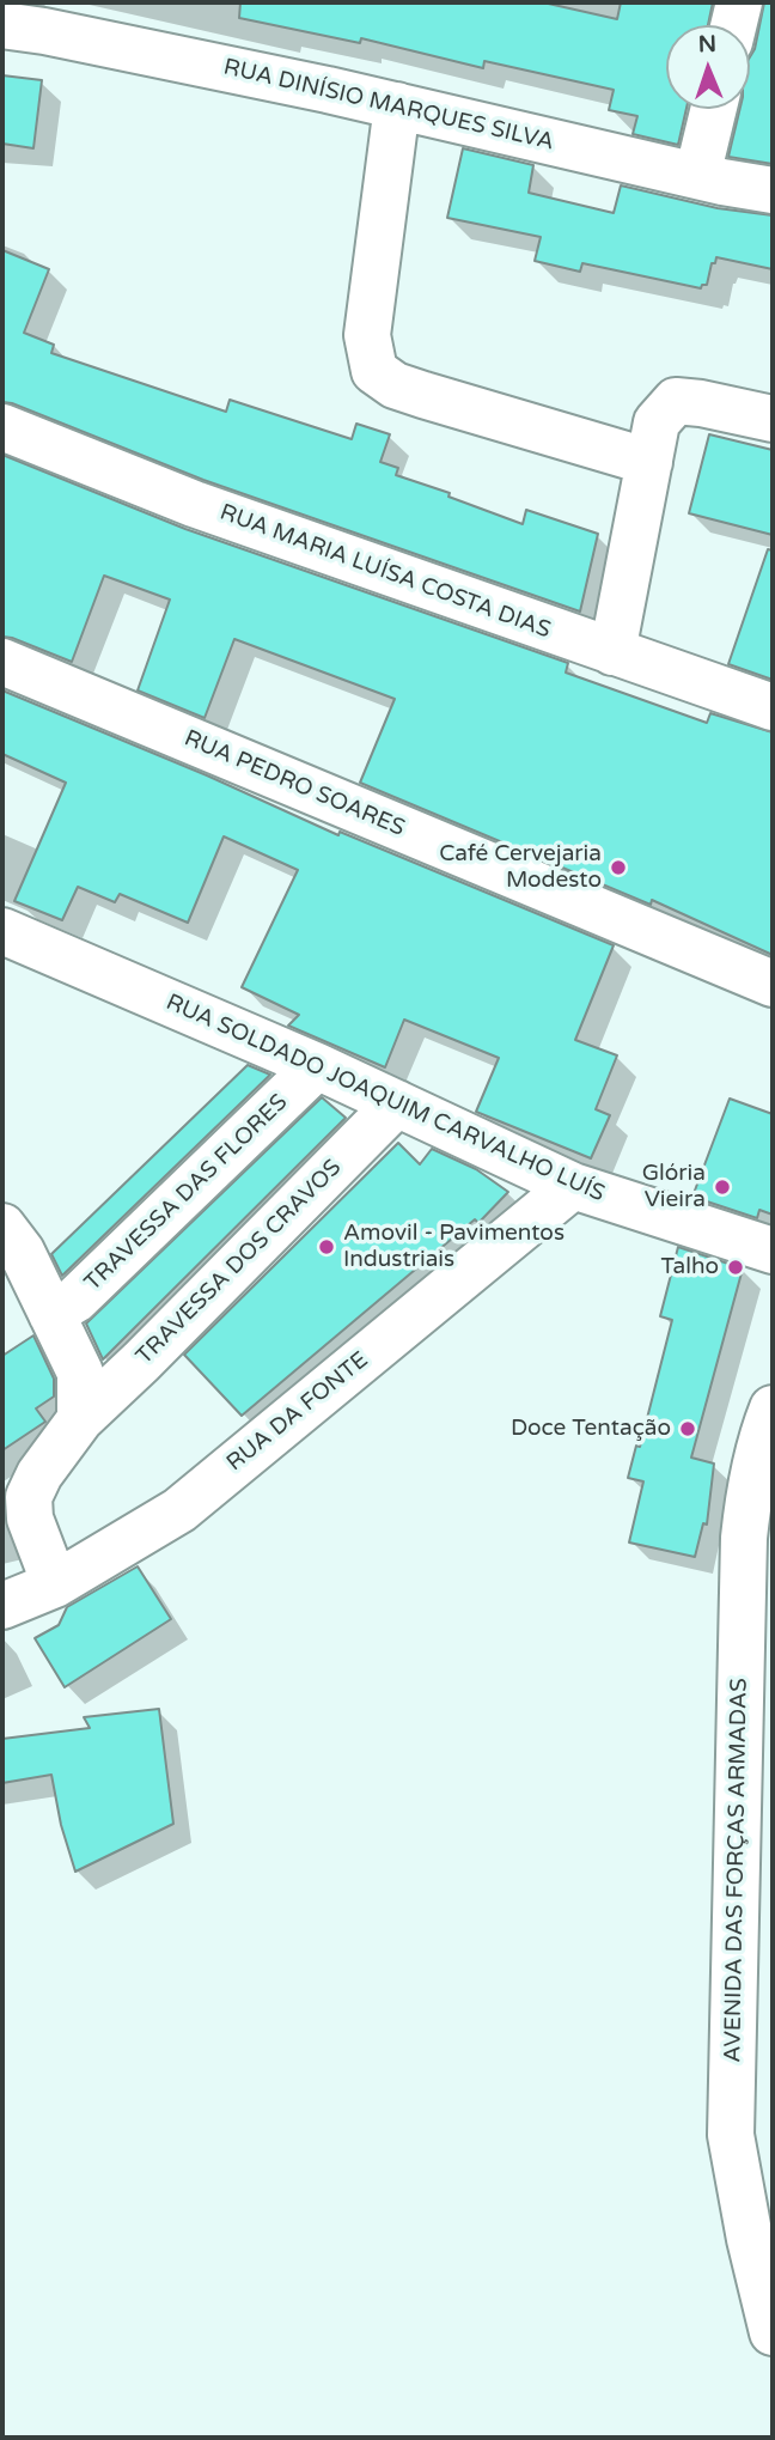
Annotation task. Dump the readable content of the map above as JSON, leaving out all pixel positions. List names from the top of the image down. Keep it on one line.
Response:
{"streets":{"street":["RUA DINÍSIO MARQUES SILVA","RUA MARIA LUÍSA COSTA DIAS","RUA PEDRO SOARES","RUA SOLDADO JOAQUIM CARVALHO LUÍS","TRAVESSA DAS FLORES","TRAVESSA DOS CRAVOS","RUA DA FONTE","AVENIDA DAS FORÇAS ARMADAS"]},"crossings":[["RUA SOLDADO JOAQUIM CARVALHO LUÍS","TRAVESSA DAS FLORES"],["RUA SOLDADO JOAQUIM CARVALHO LUÍS","TRAVESSA DOS CRAVOS"],["RUA SOLDADO JOAQUIM CARVALHO LUÍS","RUA DA FONTE"],["TRAVESSA DOS CRAVOS","RUA DA FONTE"]],"places":["Café Cervejaria Modesto","Glória Vieira","Amovil - Pavimentos Industriais","Talho","Doce Tentação"],"north":"top"}
